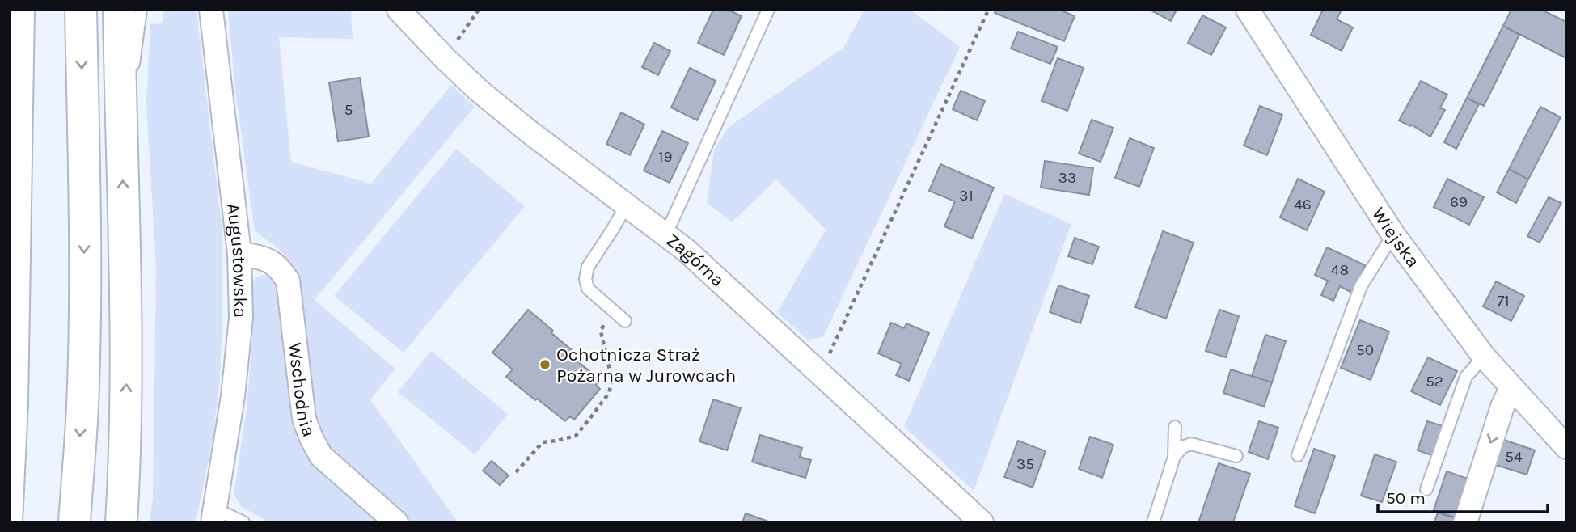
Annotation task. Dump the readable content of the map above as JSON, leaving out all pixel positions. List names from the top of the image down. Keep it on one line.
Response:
{"streets":{"street":["Wiejska","Augustowska","Zagórna","Wschodnia"]},"crossings":[["Augustowska","Wschodnia"]],"places":["Ochotnicza Straż Pożarna w Jurowcach"],"house_numbers":["5","19","33","31","69","46","48","71","50","52","54","35"],"scale_bar":"50 m"}
